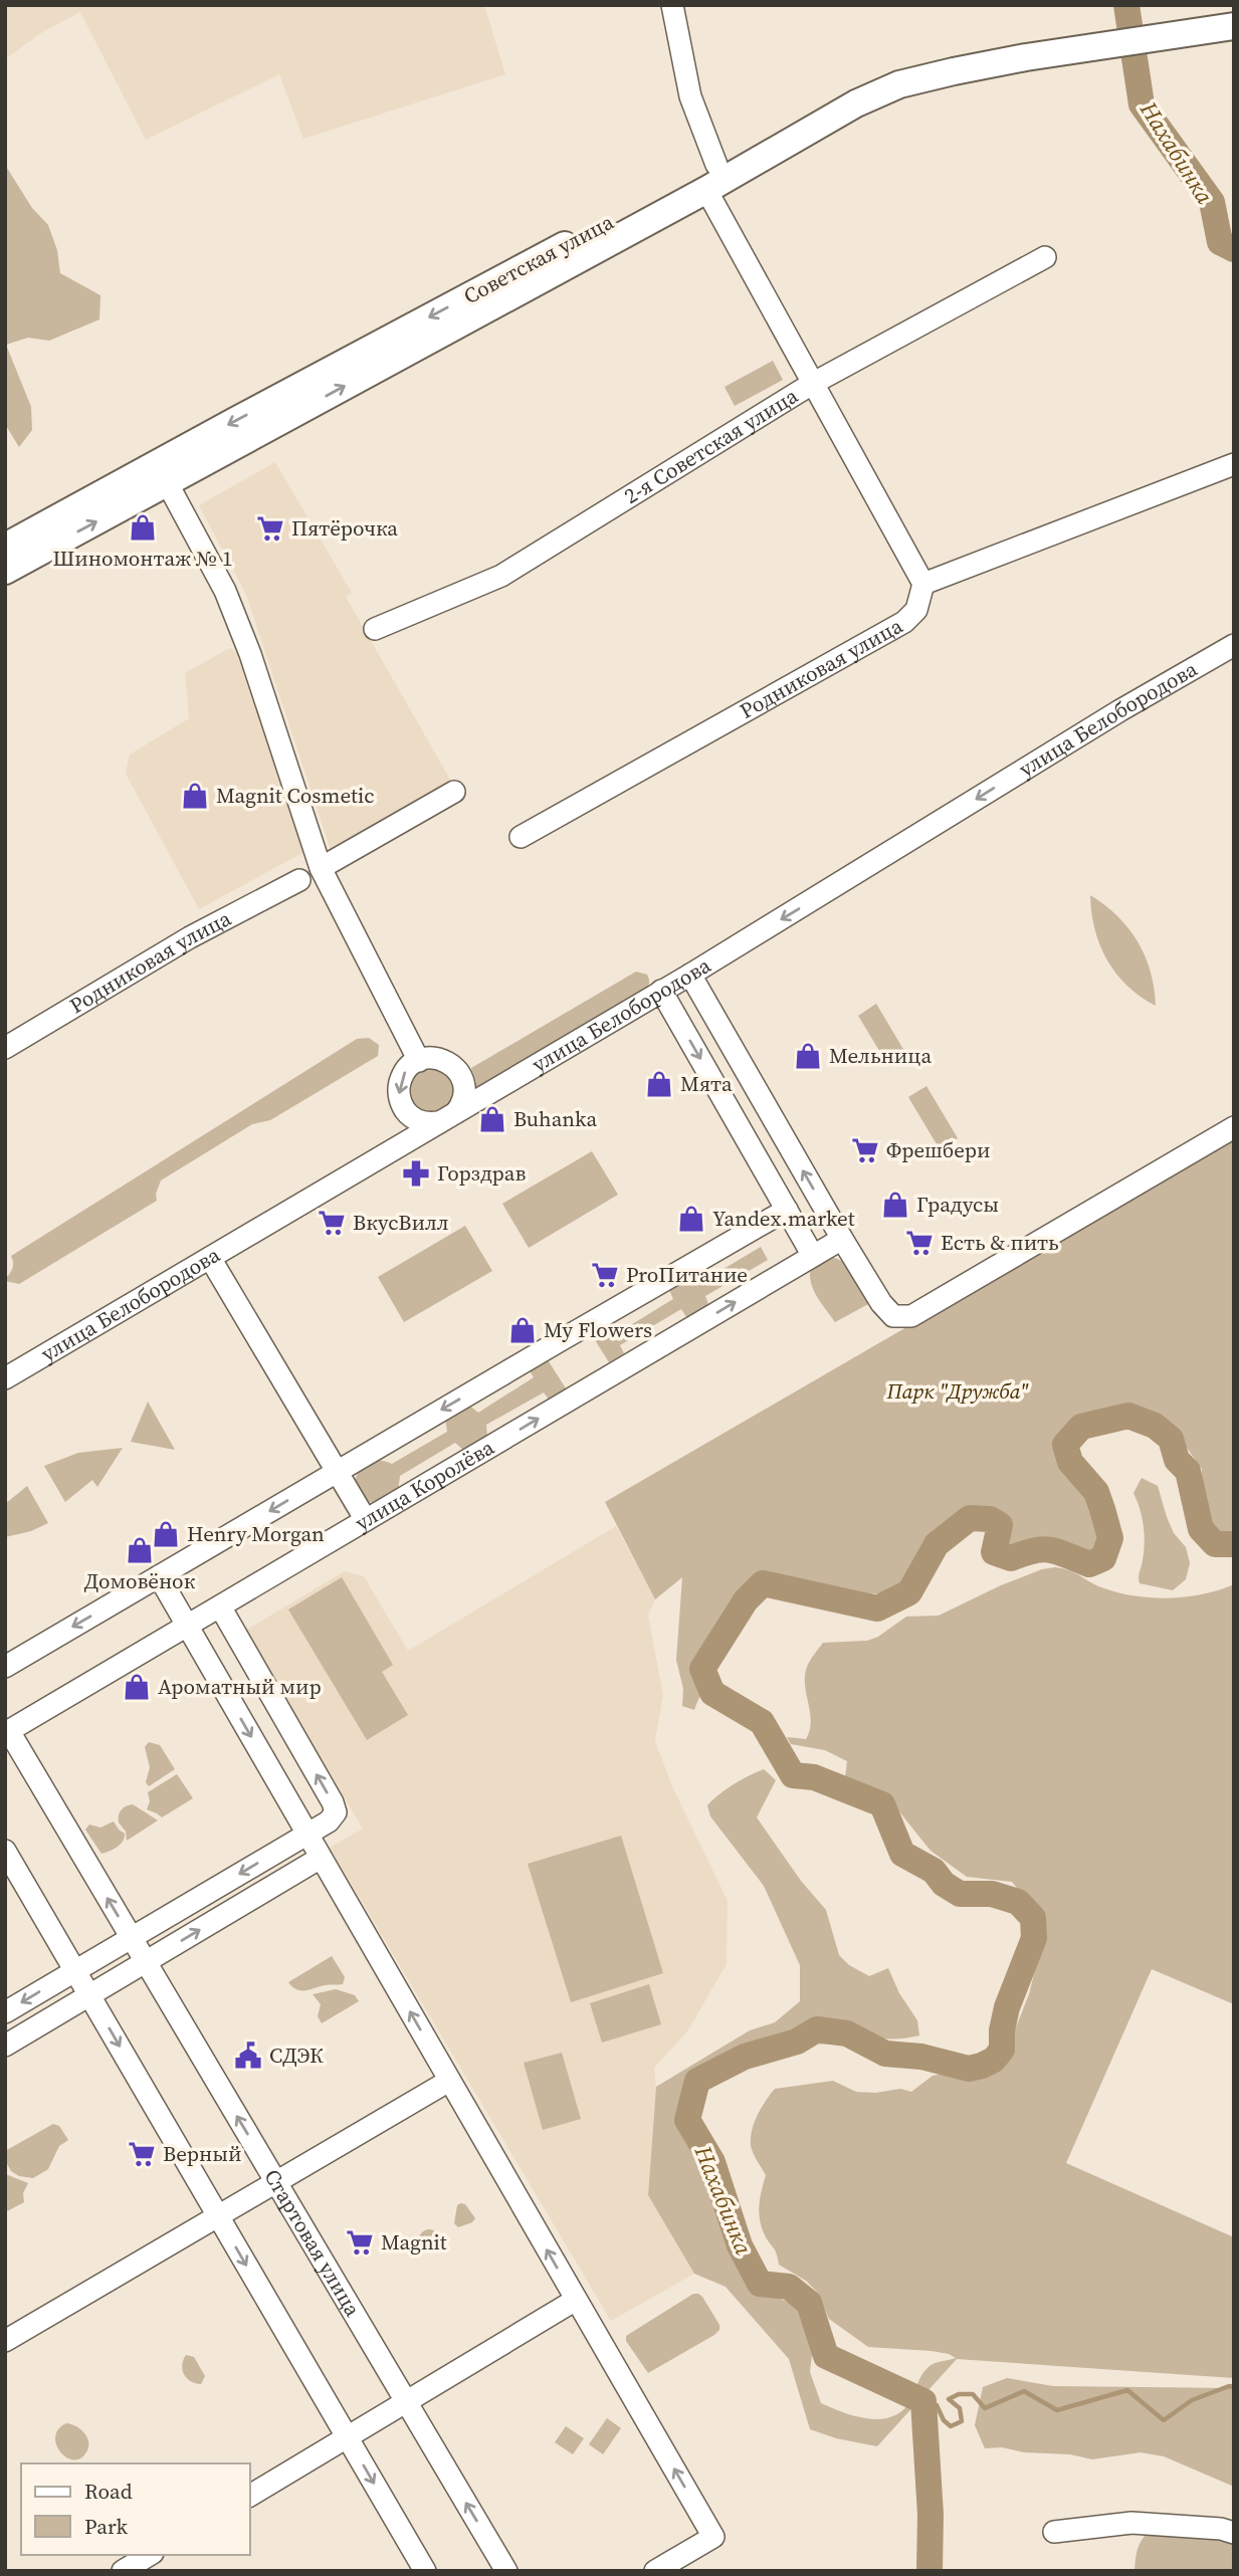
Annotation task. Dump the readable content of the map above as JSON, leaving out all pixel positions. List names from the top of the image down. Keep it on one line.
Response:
{"streets":{"main road":["Советская улица"],"street":["2-я Советская улица","Родниковая улица","улица Белобородова","улица Королёва","Стартовая улица"]},"crossings":[["улица Королёва","Стартовая улица"]],"one_way":["улица Белобородова"],"water":["Нахабинка"],"parks":["Парк \"Дружба\""],"places":{"shop":["Шиномонтаж № 1","Magnit Cosmetic","Мельница","Мята","Buhanka","Градусы","Yandex.market","My Flowers","Henry Morgan","Домовёнок","Ароматный мир"],"supermarket":["Пятёрочка","Фрешбери","ВкусВилл","Есть & пить","ProПитание","Верный","Magnit"],"pharmacy":["Горздрав"],"public building":["СДЭК"]},"legend":["Road","Park"]}
